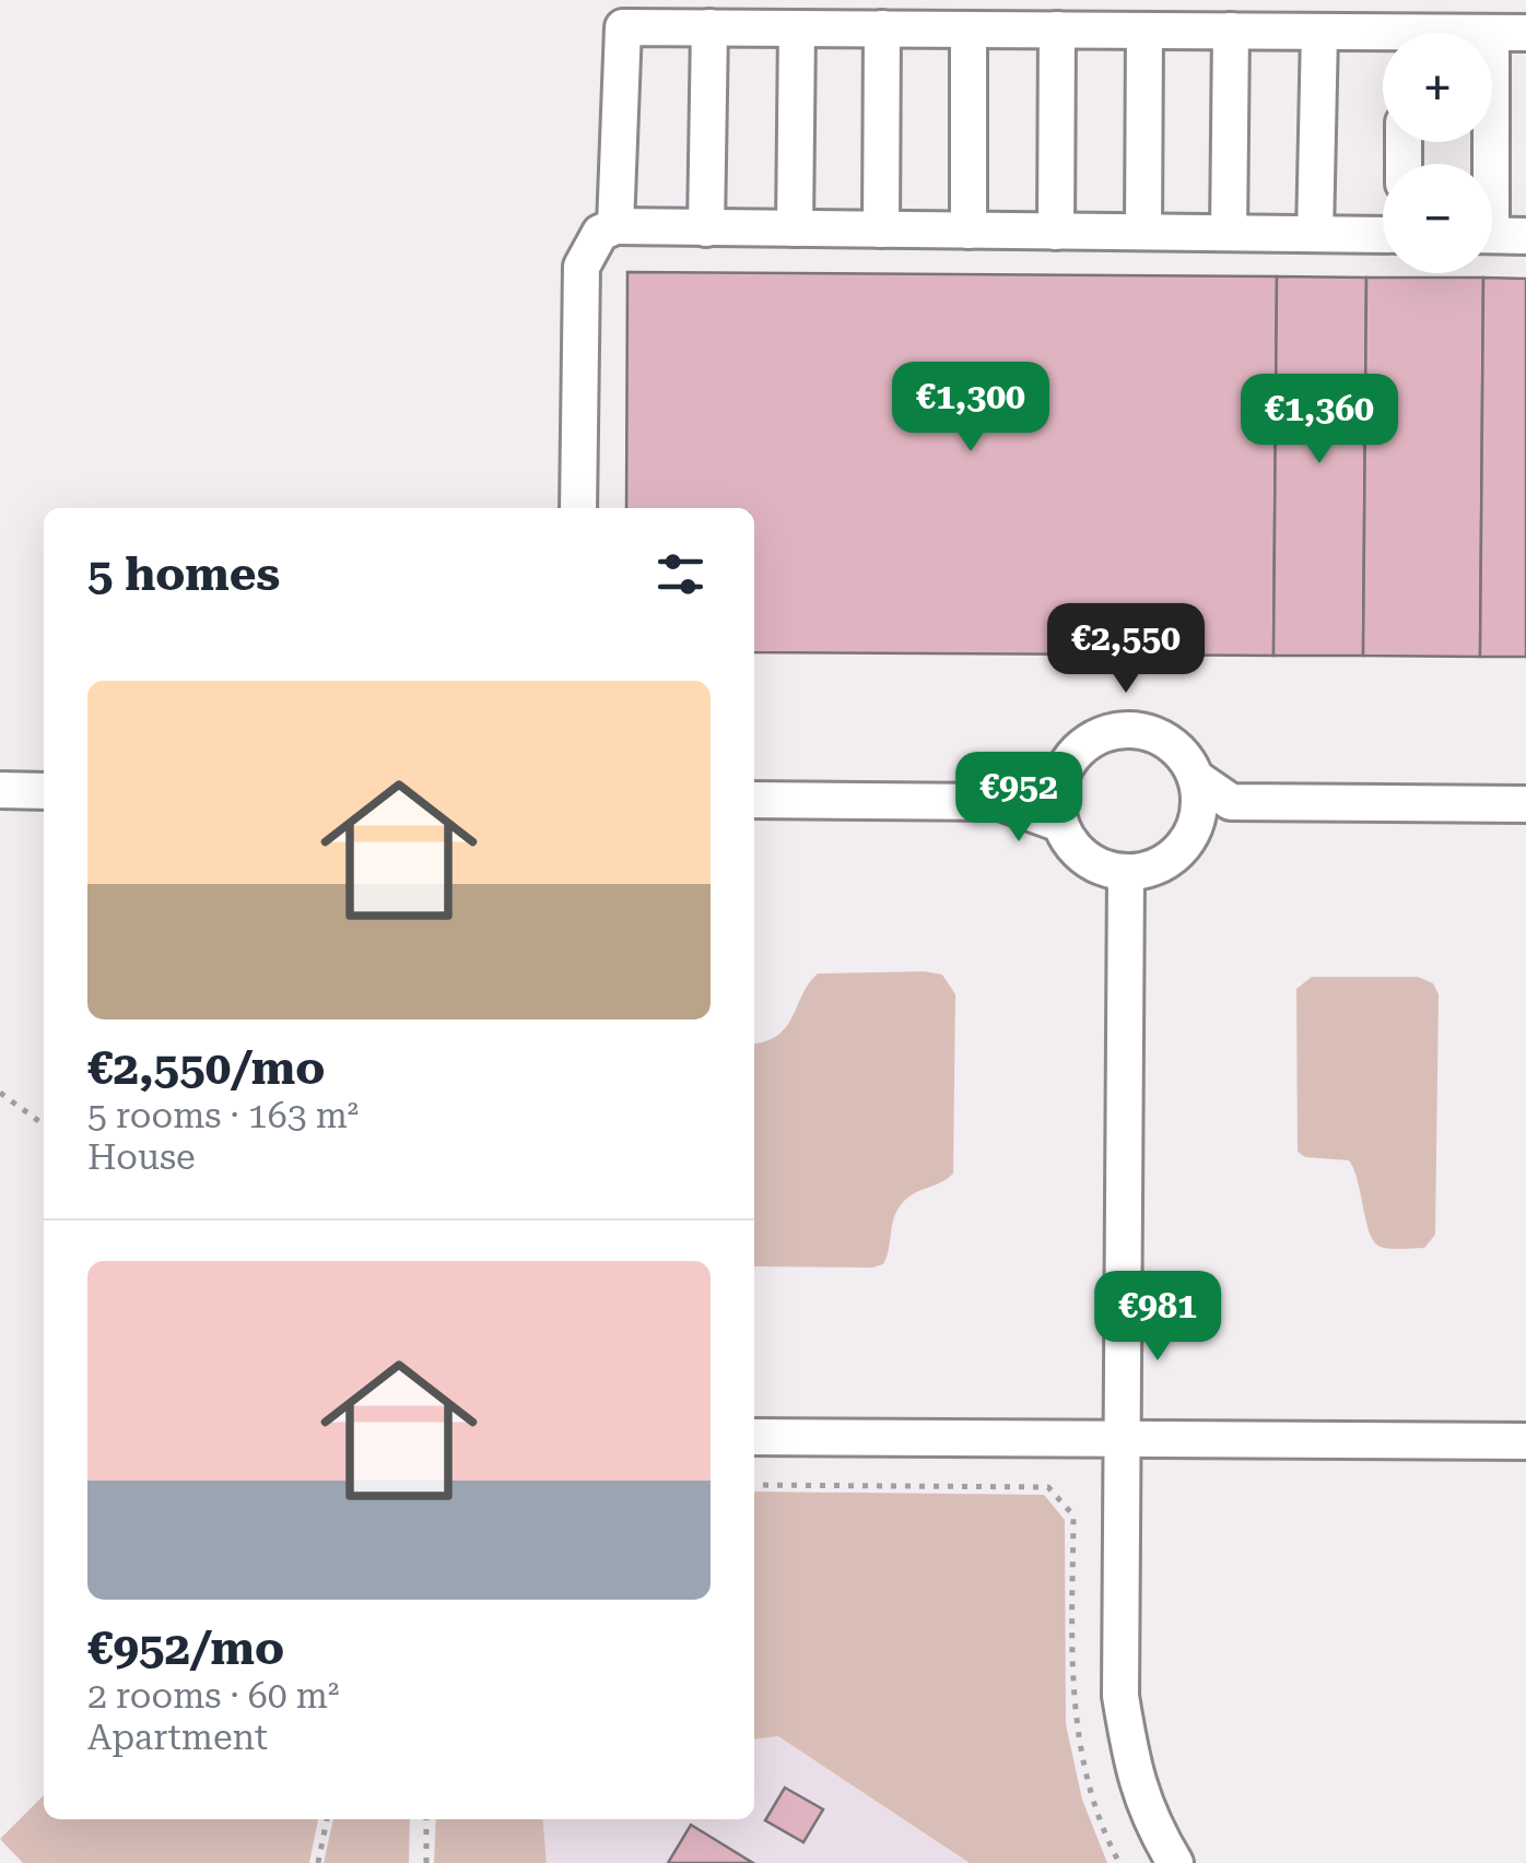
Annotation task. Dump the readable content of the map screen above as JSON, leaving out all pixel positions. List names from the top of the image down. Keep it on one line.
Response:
{"page":{"map_buttons":["+","−"],"price":["€1,300","€1,360","€2,550","€952","€981"],"heading":"5 homes","list":[{"name":"€2,550/mo","note":"5 rooms · 163 m² · House"},{"name":"€952/mo","note":"2 rooms · 60 m² · Apartment"}]}}
